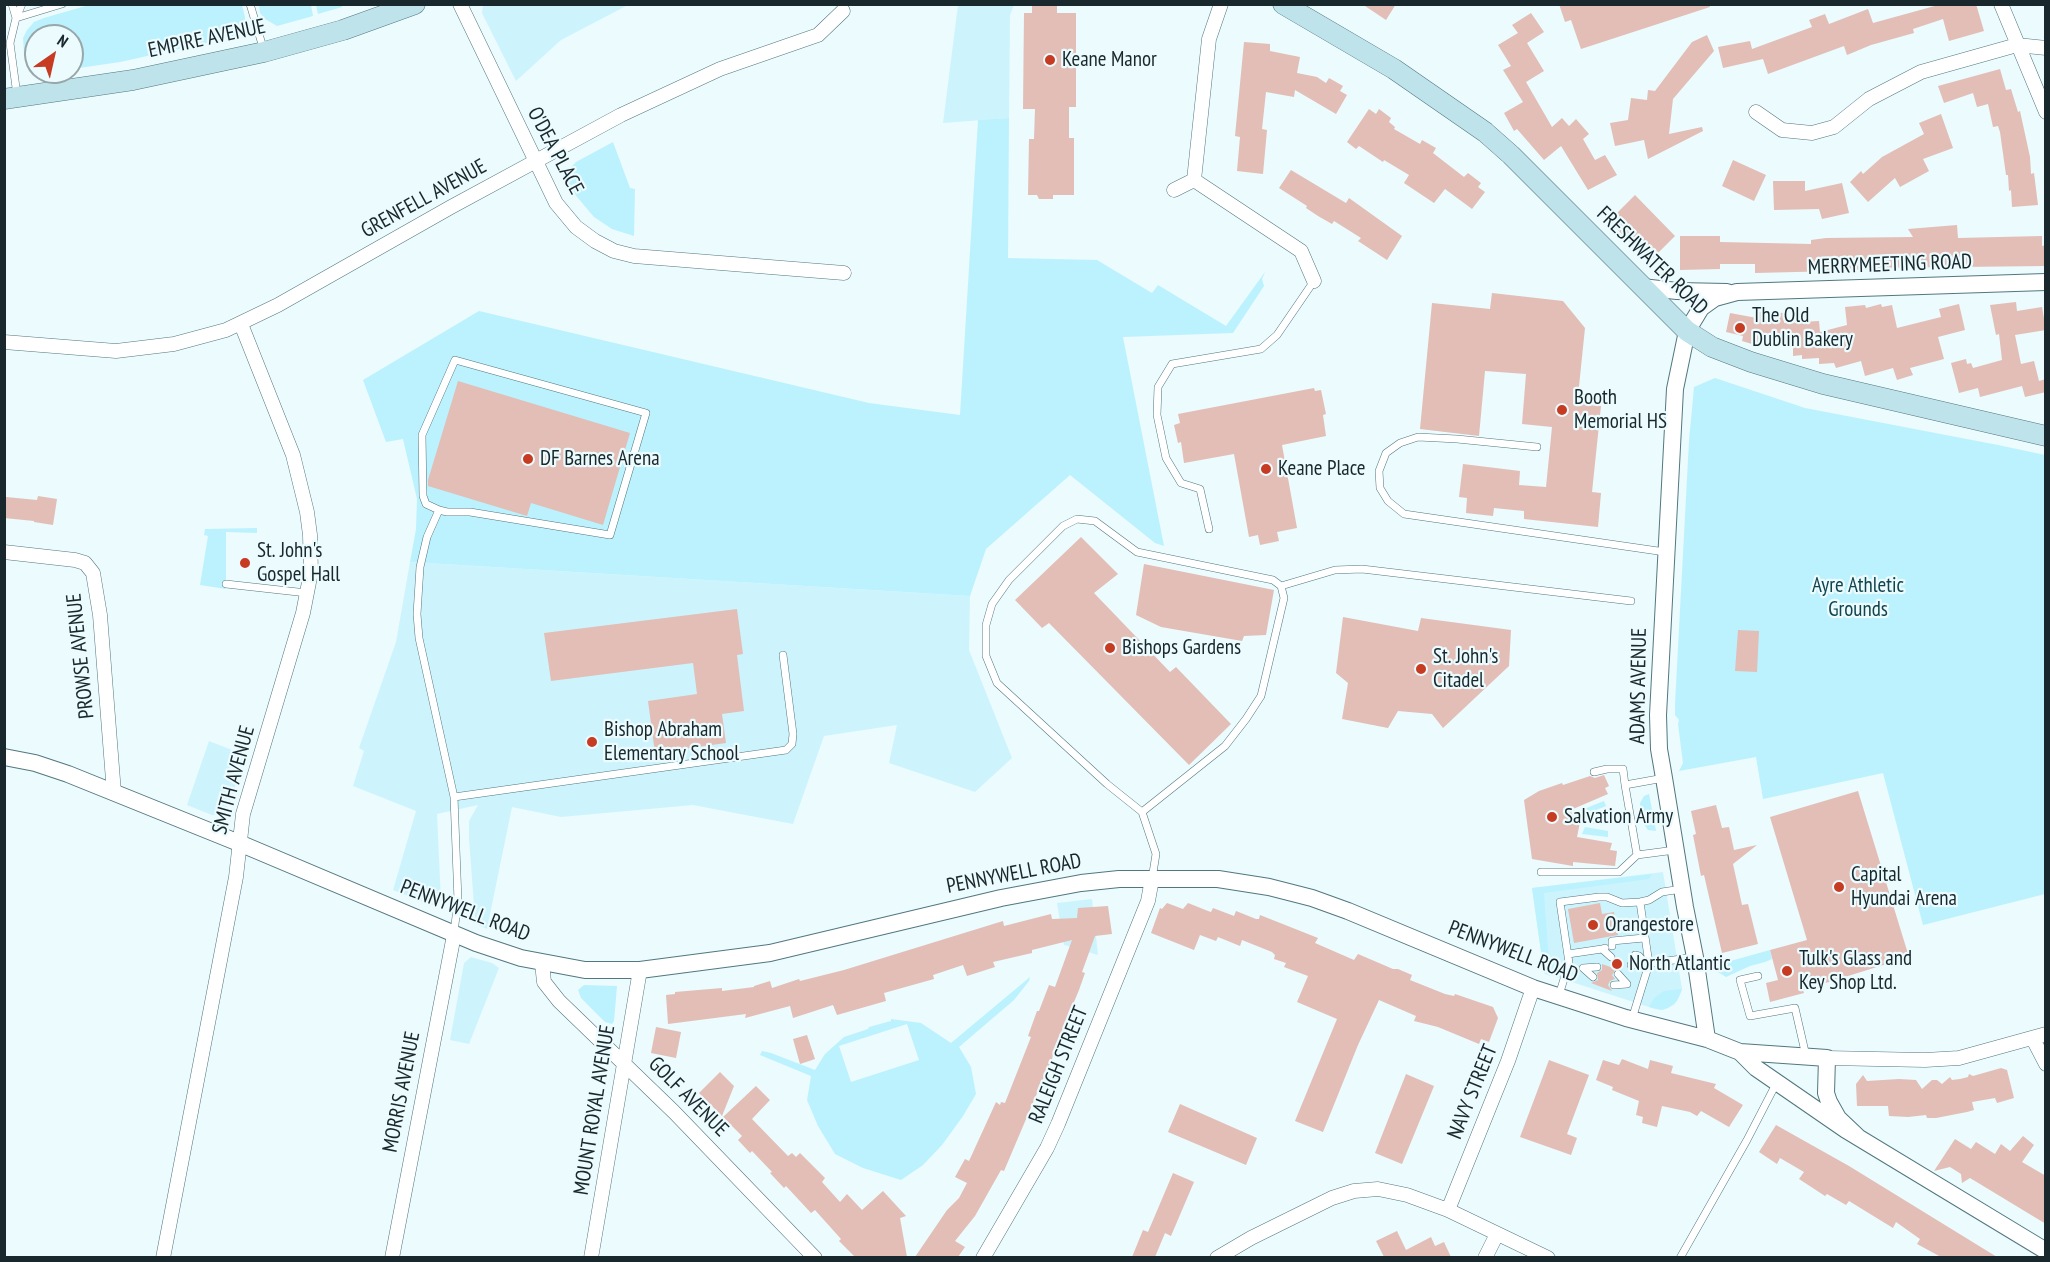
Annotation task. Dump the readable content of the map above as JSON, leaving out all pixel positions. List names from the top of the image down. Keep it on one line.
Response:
{"streets":{"main road":["EMPIRE AVENUE","FRESHWATER ROAD"],"street":["O'DEA PLACE","GRENFELL AVENUE","MERRYMEETING ROAD","PROWSE AVENUE","ADAMS AVENUE","SMITH AVENUE","PENNYWELL ROAD","RALEIGH STREET","MORRIS AVENUE","NAVY STREET","GOLF AVENUE","MOUNT ROYAL AVENUE"]},"crossings":[["O'DEA PLACE","GRENFELL AVENUE"],["GRENFELL AVENUE","SMITH AVENUE"],["FRESHWATER ROAD","MERRYMEETING ROAD"],["FRESHWATER ROAD","ADAMS AVENUE"],["MERRYMEETING ROAD","ADAMS AVENUE"],["PROWSE AVENUE","PENNYWELL ROAD"],["ADAMS AVENUE","PENNYWELL ROAD"],["SMITH AVENUE","PENNYWELL ROAD"],["PENNYWELL ROAD","RALEIGH STREET"],["PENNYWELL ROAD","MORRIS AVENUE"],["PENNYWELL ROAD","NAVY STREET"],["PENNYWELL ROAD","GOLF AVENUE"],["PENNYWELL ROAD","MOUNT ROYAL AVENUE"],["GOLF AVENUE","MOUNT ROYAL AVENUE"]],"parks":["Ayre Athletic Grounds"],"places":["Keane Manor","The Old Dublin Bakery","Booth Memorial HS","DF Barnes Arena","Keane Place","St. John's Gospel Hall","Bishops Gardens","St. John's Citadel","Bishop Abraham Elementary School","Salvation Army","Capital Hyundai Arena","Orangestore","North Atlantic","Tulk's Glass and Key Shop Ltd."],"north":"top right"}
